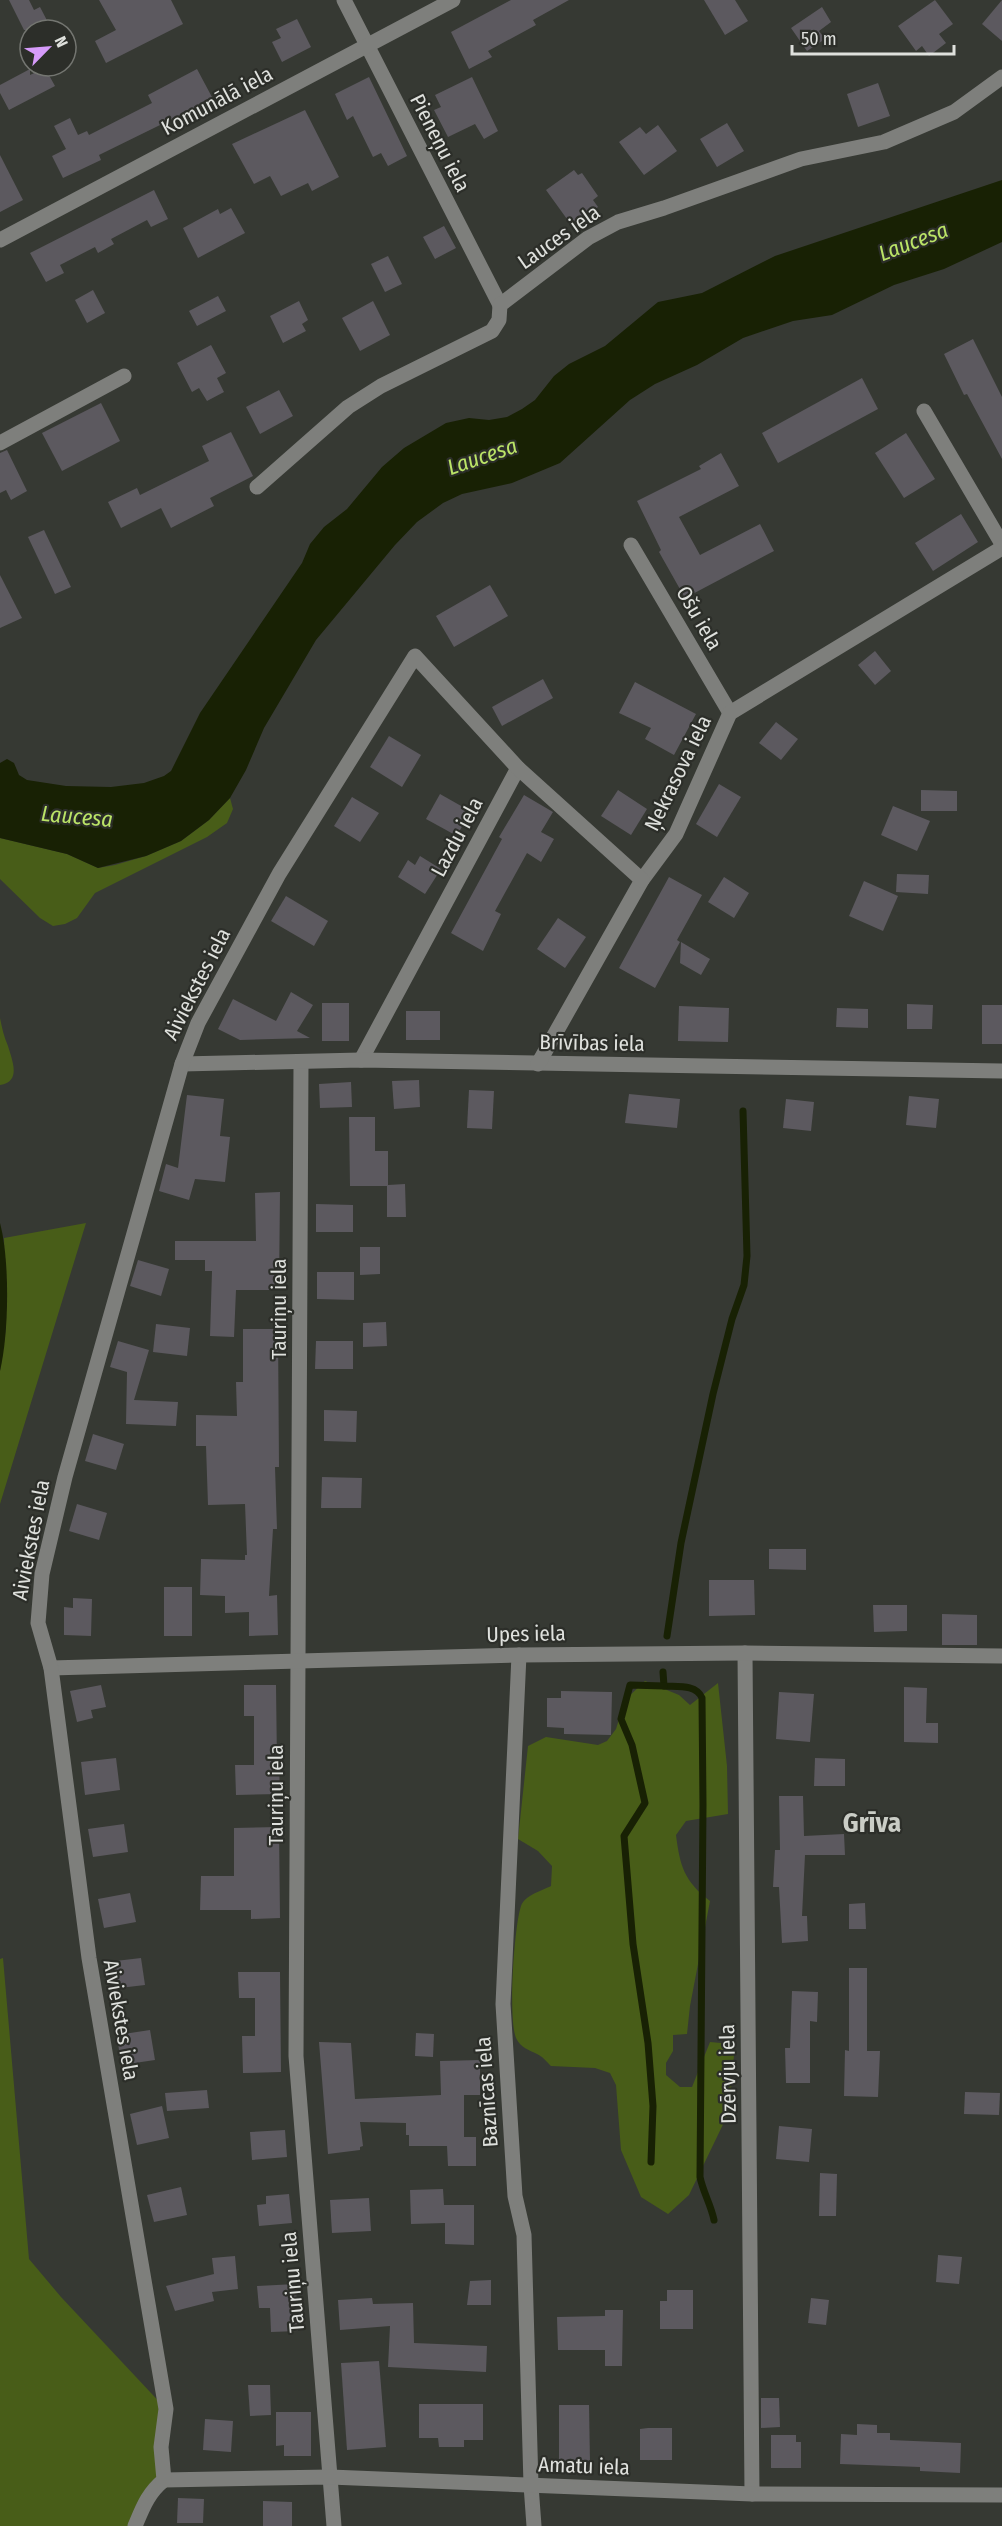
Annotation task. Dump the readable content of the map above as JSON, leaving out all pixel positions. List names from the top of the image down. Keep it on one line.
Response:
{"streets":{"street":["Komunālā iela","Pieneņu iela","Lauces iela","Ošu iela","Ņekrasova iela","Lazdu iela","Aiviekstes iela","Brīvības iela","Tauriņu iela","Upes iela","Dzērvju iela","Baznīcas iela","Amatu iela"]},"crossings":[["Komunālā iela","Pieneņu iela"],["Pieneņu iela","Lauces iela"],["Ošu iela","Ņekrasova iela"],["Ņekrasova iela","Brīvības iela"],["Lazdu iela","Aiviekstes iela"],["Lazdu iela","Brīvības iela"],["Aiviekstes iela","Brīvības iela"],["Aiviekstes iela","Upes iela"],["Aiviekstes iela","Amatu iela"],["Brīvības iela","Tauriņu iela"],["Tauriņu iela","Upes iela"],["Tauriņu iela","Amatu iela"],["Upes iela","Dzērvju iela"],["Upes iela","Baznīcas iela"],["Dzērvju iela","Amatu iela"],["Baznīcas iela","Amatu iela"]],"districts":["Grīva"],"water":["Laucesa"],"scale_bar":"50 m","north":"top right"}
